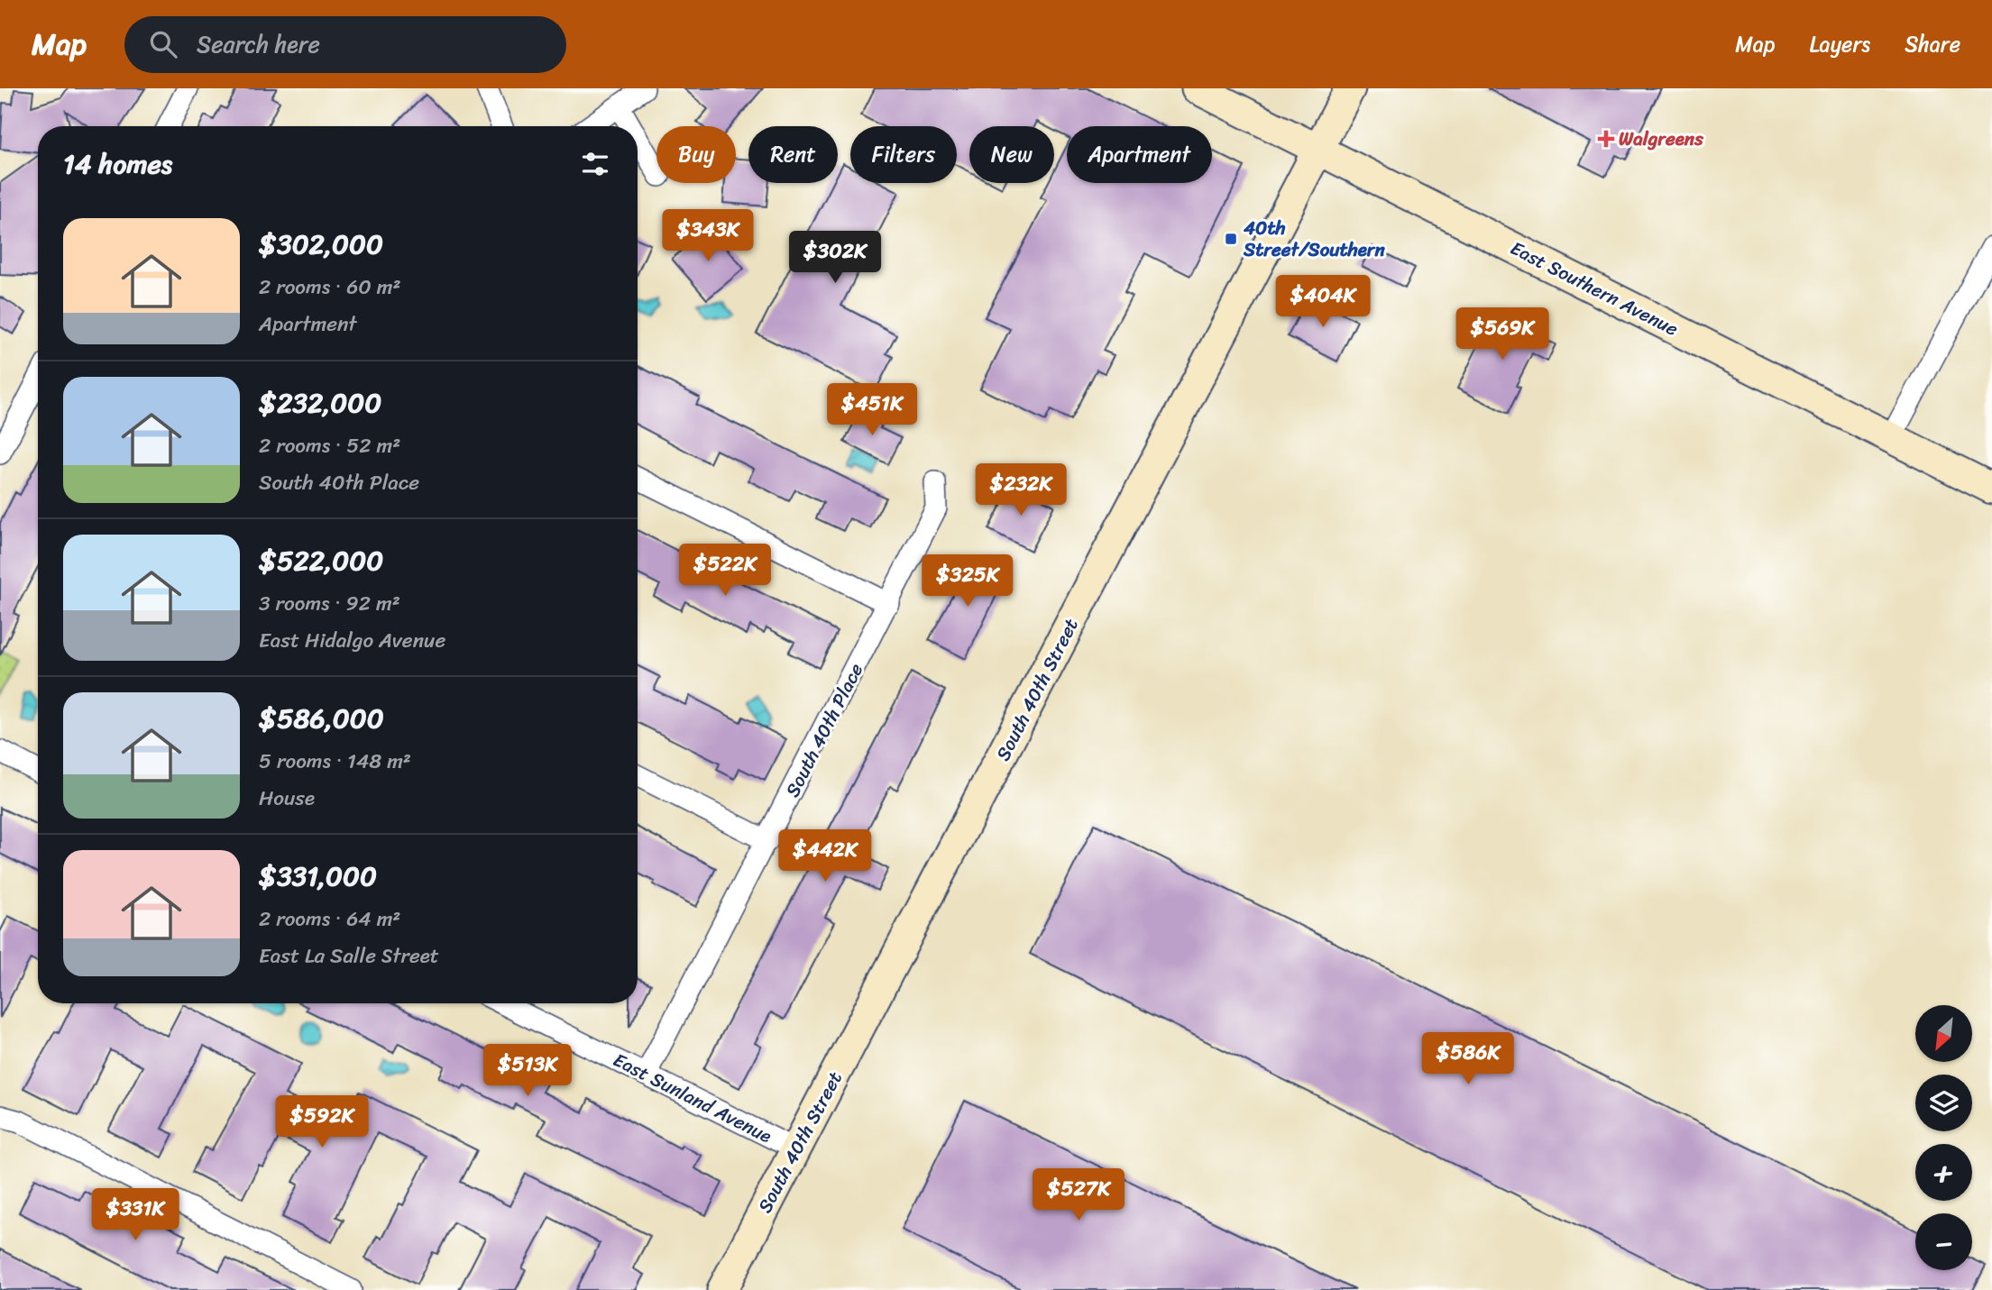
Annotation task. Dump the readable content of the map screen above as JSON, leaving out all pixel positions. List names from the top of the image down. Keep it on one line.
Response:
{"streets":{"main road":["East Southern Avenue","South 40th Street"],"street":["South 40th Place","East Sunland Avenue"]},"crossings":[["East Southern Avenue","South 40th Street"],["South 40th Street","East Sunland Avenue"],["South 40th Place","East Sunland Avenue"]],"places":{"health":["Walgreens"],"transit":["40th Street/Southern"]},"north":"bottom left","page":{"header":"Map","search":"Search here","nav":["Map","Layers","Share"],"chip":["Buy","Rent","Filters","New","Apartment"],"heading":"14 homes","list":[{"name":"$302,000","note":"2 rooms · 60 m² · Apartment"},{"name":"$232,000","note":"2 rooms · 52 m² · South 40th Place"},{"name":"$522,000","note":"3 rooms · 92 m² · East Hidalgo Avenue"},{"name":"$586,000","note":"5 rooms · 148 m² · House"},{"name":"$331,000","note":"2 rooms · 64 m² · East La Salle Street"}],"price":["$343K","$302K","$404K","$569K","$451K","$232K","$522K","$325K","$442K","$586K","$513K","$592K","$527K","$331K"],"map_buttons":["+","−"]}}
